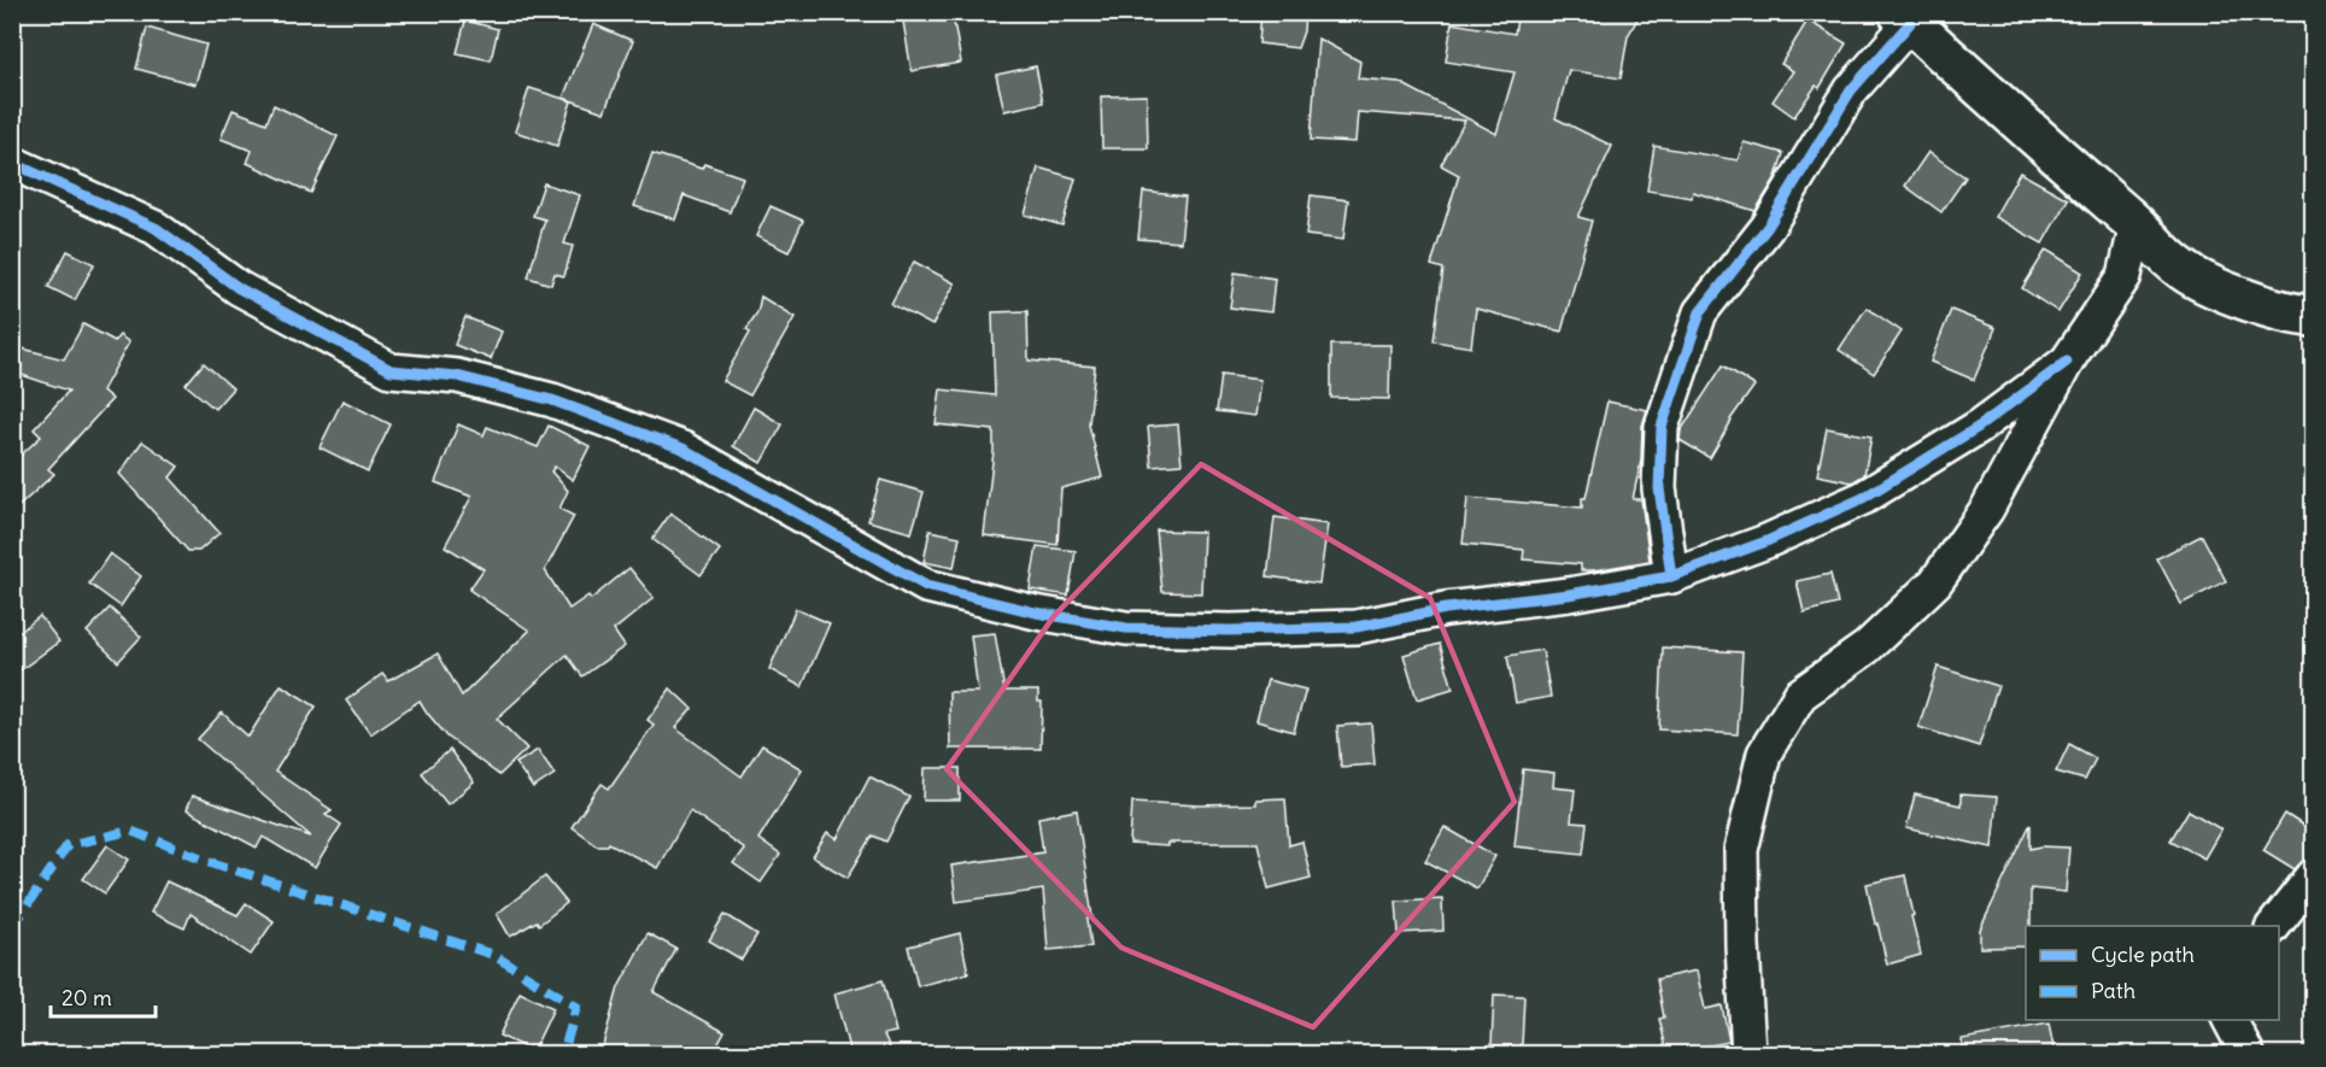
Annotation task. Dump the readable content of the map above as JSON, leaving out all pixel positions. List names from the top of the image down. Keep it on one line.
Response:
{"legend":["Cycle path","Path"],"scale_bar":"20 m"}
